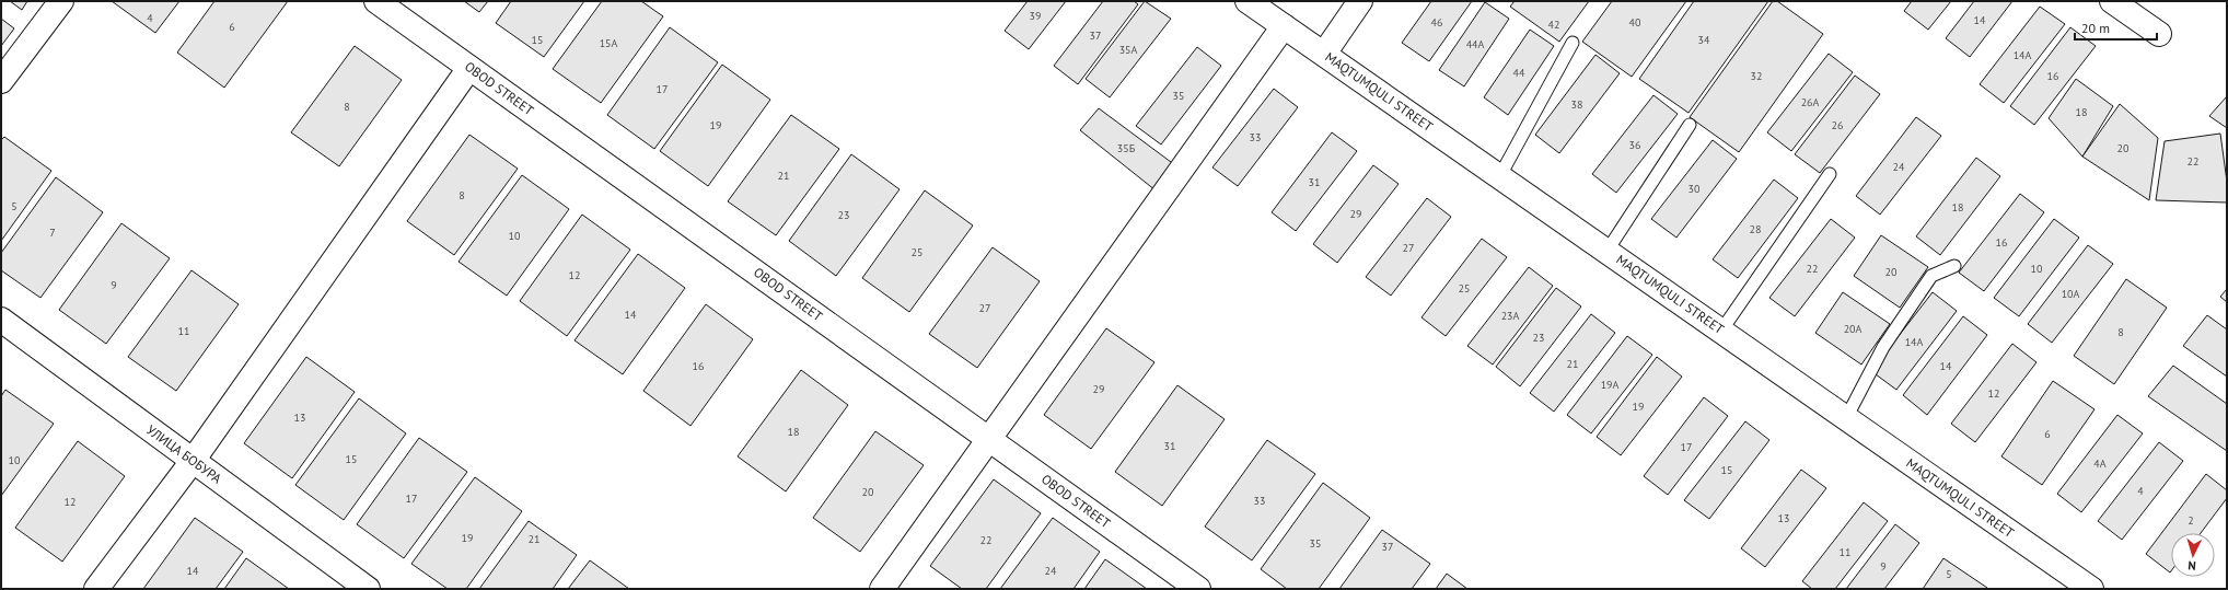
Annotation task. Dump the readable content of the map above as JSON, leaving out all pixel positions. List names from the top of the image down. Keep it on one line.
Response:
{"streets":{"street":["OBOD STREET","MAQTUMQULI STREET","УЛИЦА БОБУРА"]},"house_numbers":["39","4","14","46","40","42","6","37","15","34","15А","44А","35А","14A","44","32","16","17","35","26A","38","8","18","19","26","33","36","35Б","20","22","24","21","31","30","8","5","18","29","23","28","7","10","16","27","25","22","10","20","12","9","25","10А","27","14","23А","20А","11","8","23","14А","21","16","14","19А","29","12","19","13","18","6","31","17","15","10","4А","15","4","20","17","33","12","13","2","19","21","22","35","37","11","9","14","24","5"],"scale_bar":"20 m","north":"bottom"}
